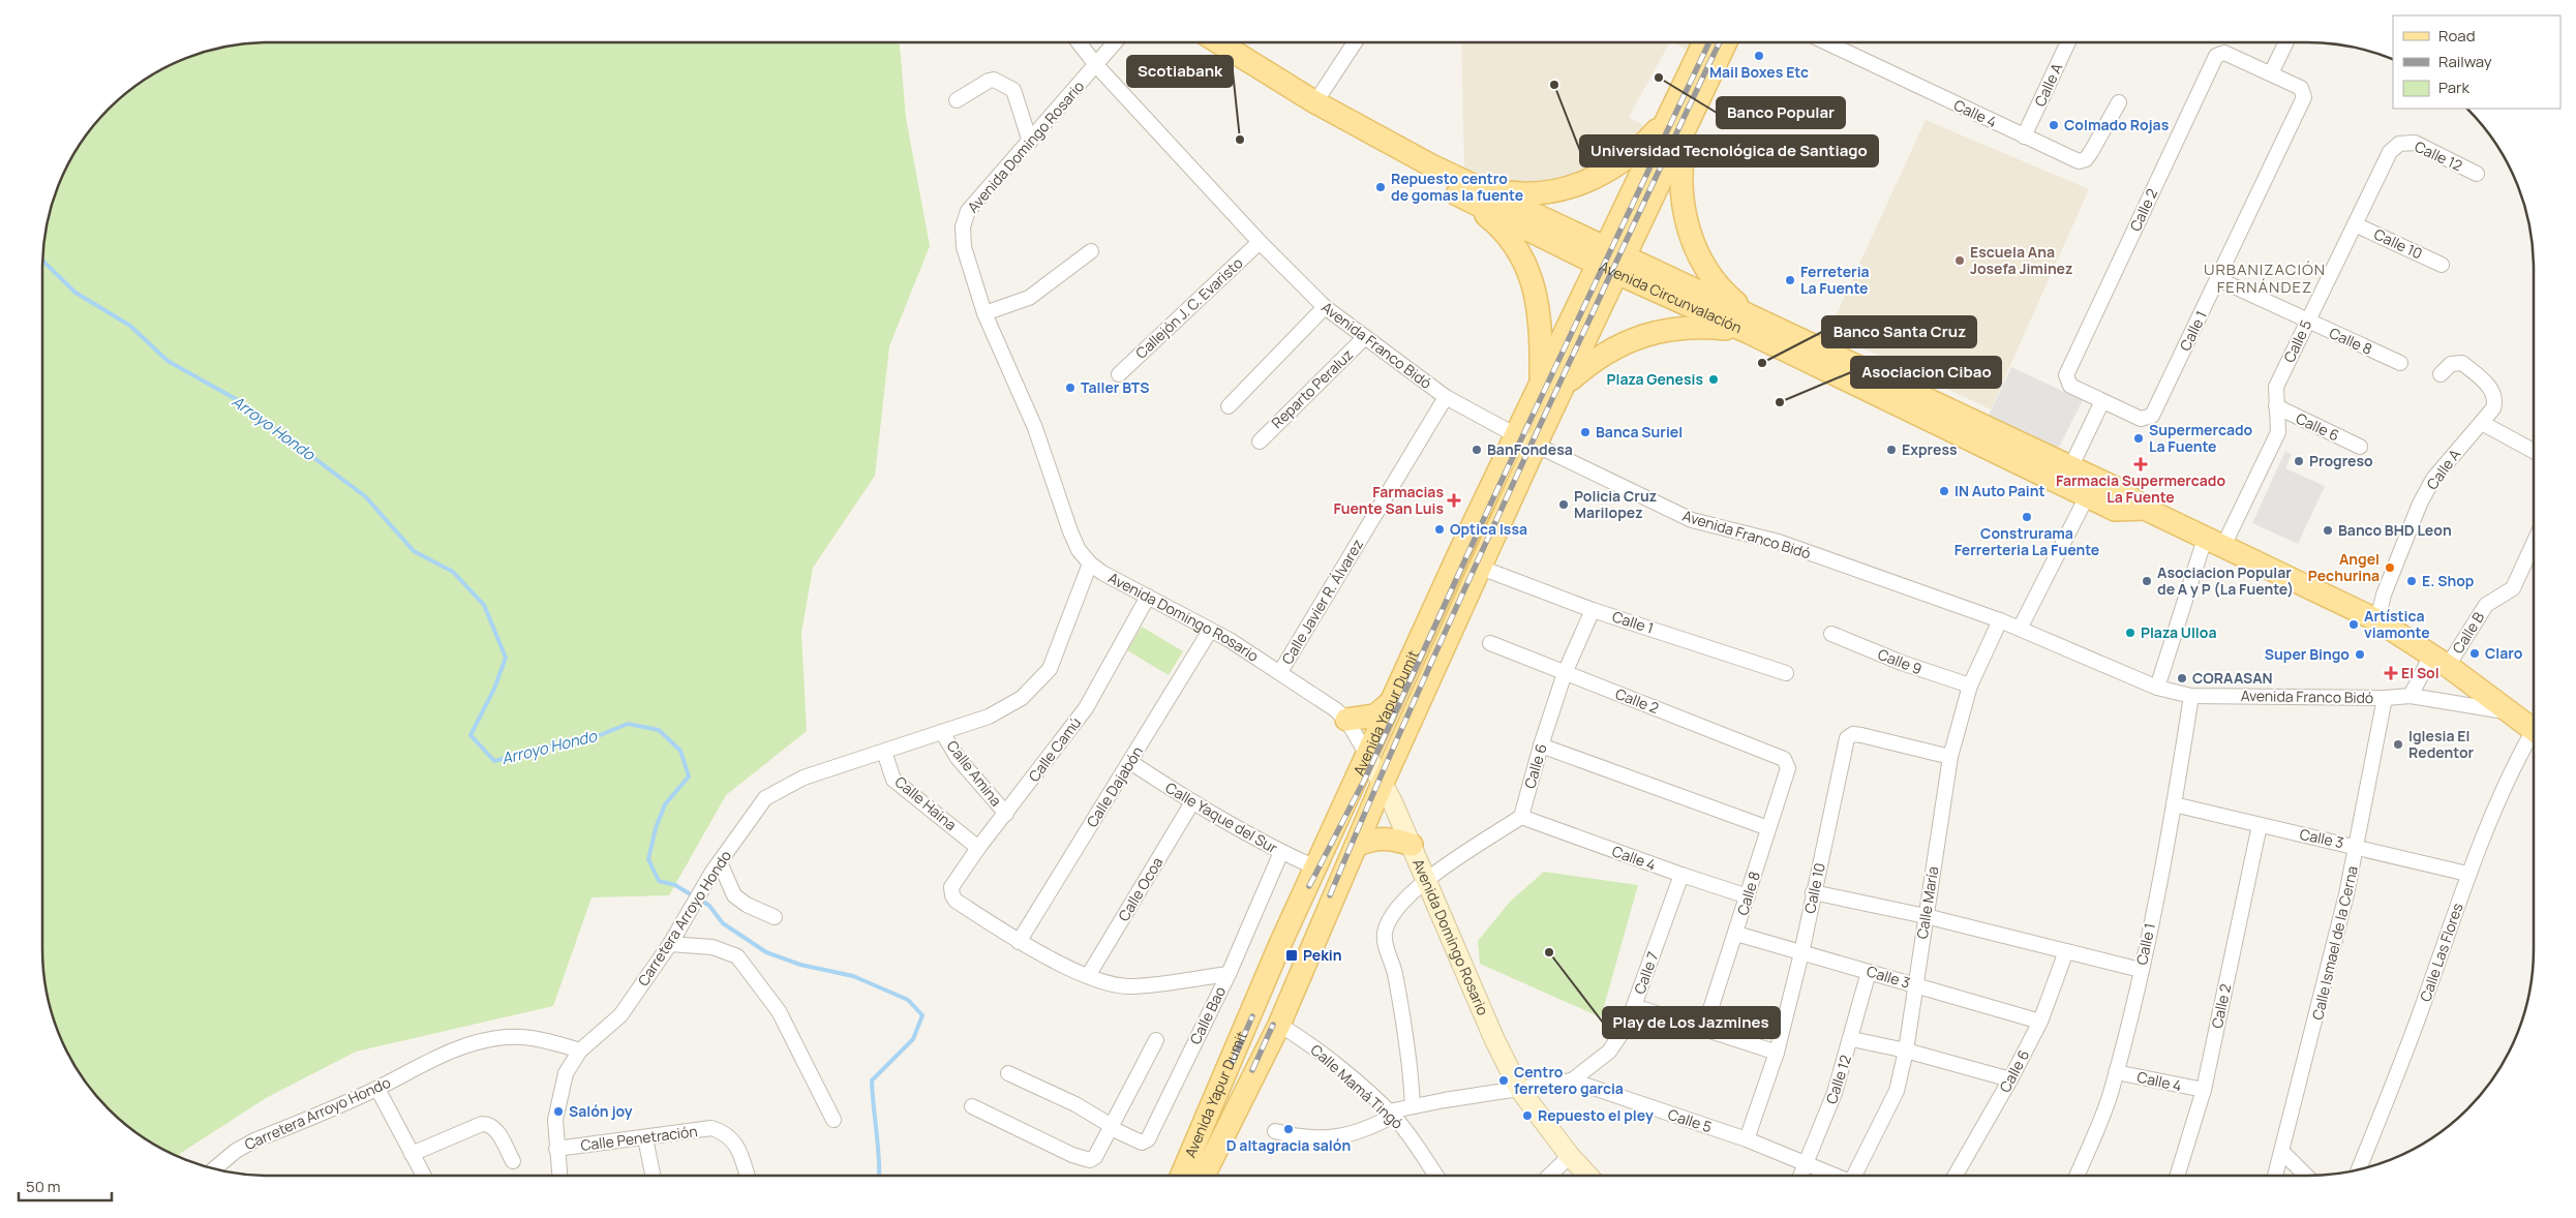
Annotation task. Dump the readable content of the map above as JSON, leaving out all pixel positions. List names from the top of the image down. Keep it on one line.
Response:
{"streets":{"main road":["Avenida Domingo Rosario","Avenida Circunvalación","Avenida Yapur Dumit"],"street":["Calle A","Calle 4","Calle 12","Calle 2","Calle 10","Callejón J. C. Evaristo","Calle 1","Calle 5","Calle 8","Avenida Franco Bidó","Reparto Peraluz","Calle 6","Calle Javier R. Álvarez","Calle B","Calle 9","Calle Camú","Calle Amina","Calle Dajabón","Calle Haina","Calle Yaque del Sur","Calle 3","Calle Ocoa","Calle María","Carretera Arroyo Hondo","Calle Ismael de la Cerna","Calle Las Flores","Calle 7","Calle Bao","Calle Mamá Tingó","Calle Penetración"]},"crossings":[["Calle A","Calle 4"],["Calle A","Avenida Circunvalación"],["Calle 4","Calle 2"],["Calle 4","Calle 1"],["Calle 4","Calle 8"],["Calle 4","Calle 6"],["Calle 4","Calle 7"],["Avenida Domingo Rosario","Calle 5"],["Avenida Domingo Rosario","Avenida Franco Bidó"],["Avenida Domingo Rosario","Calle Javier R. Álvarez"],["Avenida Domingo Rosario","Avenida Yapur Dumit"],["Avenida Domingo Rosario","Calle Camú"],["Avenida Domingo Rosario","Calle Dajabón"],["Avenida Domingo Rosario","Carretera Arroyo Hondo"],["Calle 12","Calle 5"],["Calle 12","Calle 3"],["Calle 2","Calle 1"],["Calle 2","Calle 8"],["Calle 2","Calle 6"],["Calle 2","Calle 3"],["Calle 10","Calle 5"],["Calle 10","Calle 3"],["Calle 10","Calle María"],["Avenida Circunvalación","Calle 5"],["Avenida Circunvalación","Avenida Franco Bidó"],["Avenida Circunvalación","Calle B"],["Avenida Circunvalación","Avenida Yapur Dumit"],["Callejón J. C. Evaristo","Avenida Franco Bidó"],["Calle 1","Calle 8"],["Calle 1","Avenida Franco Bidó"],["Calle 1","Calle 6"],["Calle 1","Avenida Yapur Dumit"],["Calle 1","Calle 3"],["Calle 5","Calle 8"],["Calle 5","Avenida Franco Bidó"],["Calle 5","Calle 6"],["Calle 5","Calle 7"],["Calle 5","Calle Mamá Tingó"],["Calle 8","Calle 3"],["Avenida Franco Bidó","Reparto Peraluz"],["Avenida Franco Bidó","Calle Javier R. Álvarez"],["Avenida Franco Bidó","Calle B"],["Avenida Franco Bidó","Avenida Yapur Dumit"],["Avenida Franco Bidó","Calle María"],["Avenida Franco Bidó","Calle Ismael de la Cerna"],["Calle 6","Calle 3"],["Calle 9","Calle María"],["Avenida Yapur Dumit","Calle Yaque del Sur"],["Avenida Yapur Dumit","Calle Mamá Tingó"],["Calle Camú","Calle Amina"],["Calle Camú","Calle Dajabón"],["Calle Camú","Calle Haina"],["Calle Amina","Carretera Arroyo Hondo"],["Calle Dajabón","Calle Yaque del Sur"],["Calle Haina","Carretera Arroyo Hondo"],["Calle Yaque del Sur","Calle Ocoa"],["Calle Yaque del Sur","Calle Bao"],["Calle 3","Calle María"],["Calle 3","Calle Ismael de la Cerna"],["Calle 3","Calle Las Flores"]],"districts":["URBANIZACIÓN FERNÁNDEZ"],"water":["Arroyo Hondo"],"places":{"other":["Mail Boxes Etc","Banco Popular","Universidad Tecnológica de Santiago","Colmado Rojas","Scotiabank","Repuesto centro de gomas la fuente","Escuela Ana Josefa Jiminez","Ferreteria La Fuente","Banco Santa Cruz","Plaza Genesis","Taller BTS","Asociacion Cibao","Banca Suriel","Supermercado La Fuente","BanFondesa","Express","Progreso","IN Auto Paint","Policia Cruz Marilopez","Construrama Ferrerteria La Fuente","Optica Issa","Banco BHD Leon","Angel Pechurina","Asociacion Popular de A y P (La Fuente)","E. Shop","Artística viamonte","Plaza Ulloa","Claro","Super Bingo","CORAASAN","Iglesia El Redentor","Play de Los Jazmines","Centro ferretero garcia","Salón joy","Repuesto el pley","D altagracia salón"],"health":["Farmacia Supermercado La Fuente","Farmacias Fuente San Luis","El Sol"],"transit":["Pekin"]},"legend":["Road","Railway","Park"],"scale_bar":"50 m"}
